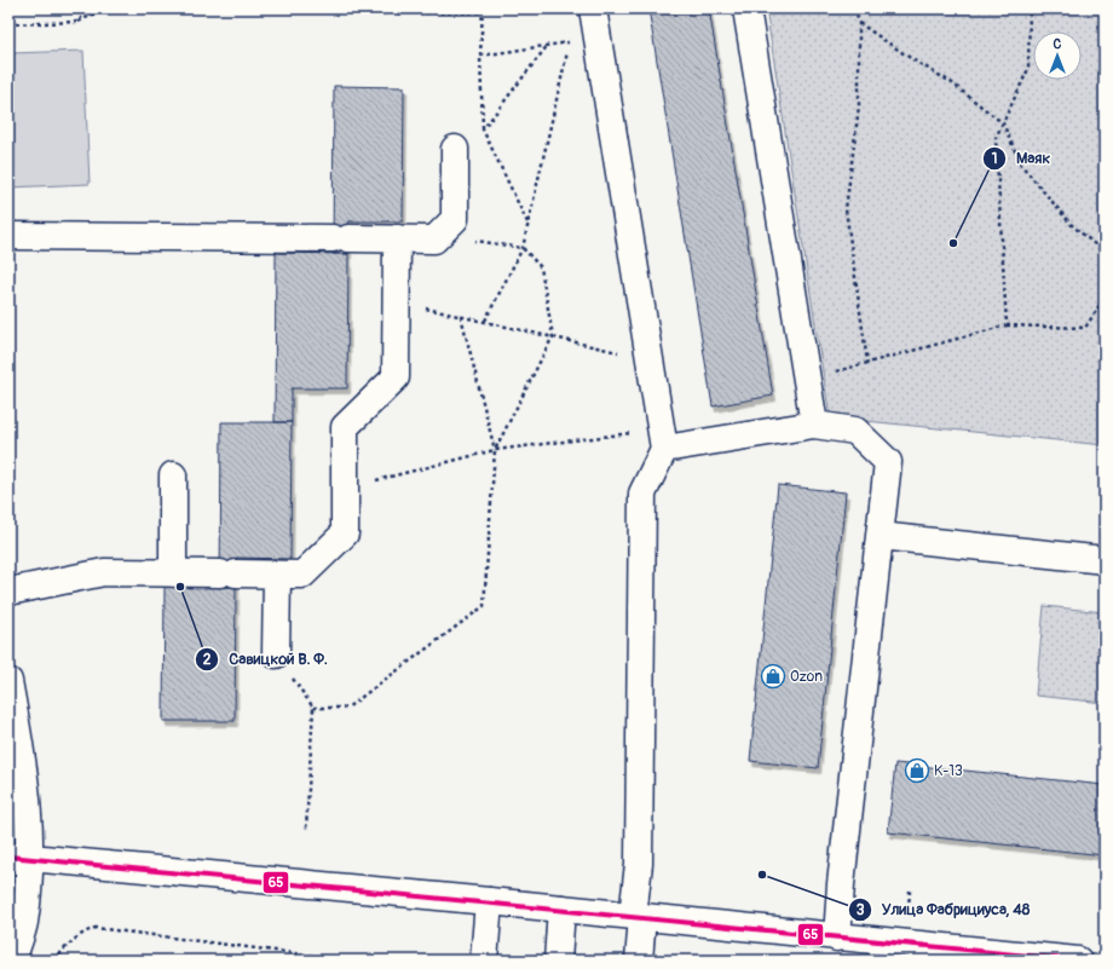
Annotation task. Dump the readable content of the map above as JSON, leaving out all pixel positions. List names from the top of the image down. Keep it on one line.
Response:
{"places":{"other":["Маяк","Савицкой В. Ф.","Улица Фабрициуса, 48"],"shop":["Ozon","K-13"]},"lines":["transit line 65"],"north":"top"}
